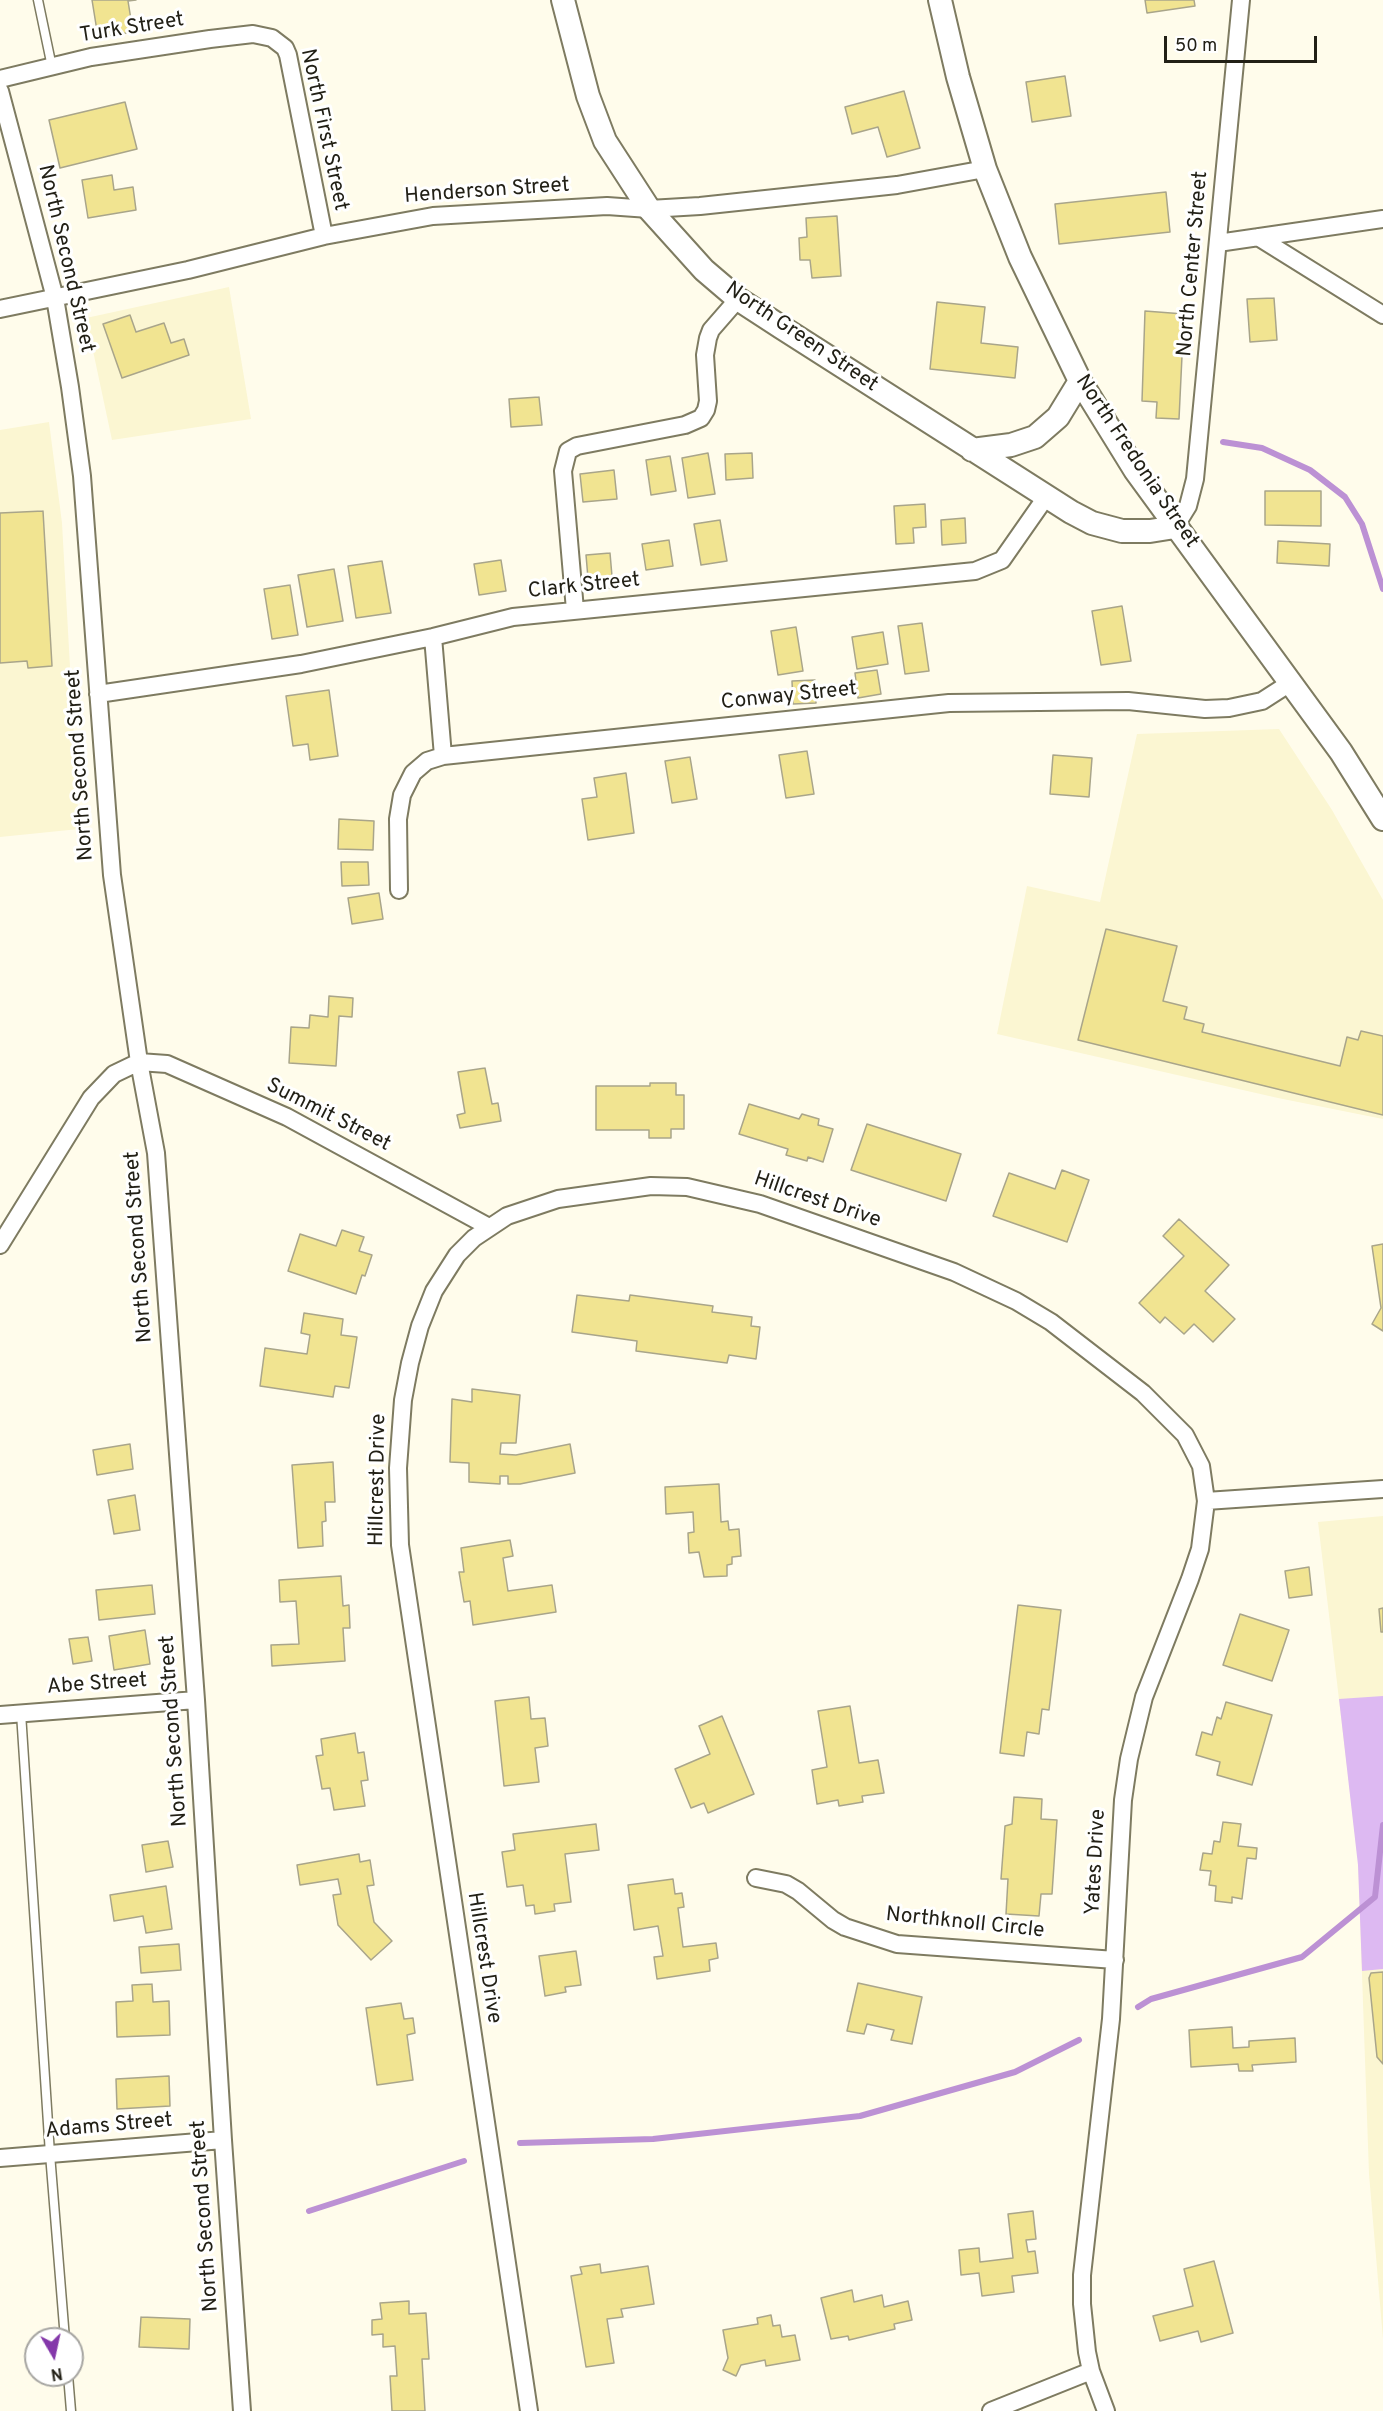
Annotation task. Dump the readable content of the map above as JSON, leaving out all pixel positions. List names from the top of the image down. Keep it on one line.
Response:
{"streets":{"street":["Turk Street","North First Street","Henderson Street","North Second Street","North Center Street","North Green Street","North Fredonia Street","Clark Street","Conway Street","Summit Street","Hillcrest Drive","Abe Street","Yates Drive","Northknoll Circle","Adams Street"]},"crossings":[["Turk Street","North First Street"],["North First Street","Henderson Street"],["Henderson Street","North Second Street"],["Henderson Street","North Green Street"],["Henderson Street","North Fredonia Street"],["North Second Street","Clark Street"],["North Second Street","Summit Street"],["North Second Street","Abe Street"],["North Second Street","Adams Street"],["North Center Street","North Green Street"],["North Center Street","North Fredonia Street"],["North Green Street","North Fredonia Street"],["North Green Street","Clark Street"],["North Fredonia Street","Conway Street"],["Summit Street","Hillcrest Drive"],["Hillcrest Drive","Yates Drive"],["Yates Drive","Northknoll Circle"]],"scale_bar":"50 m","north":"bottom"}
